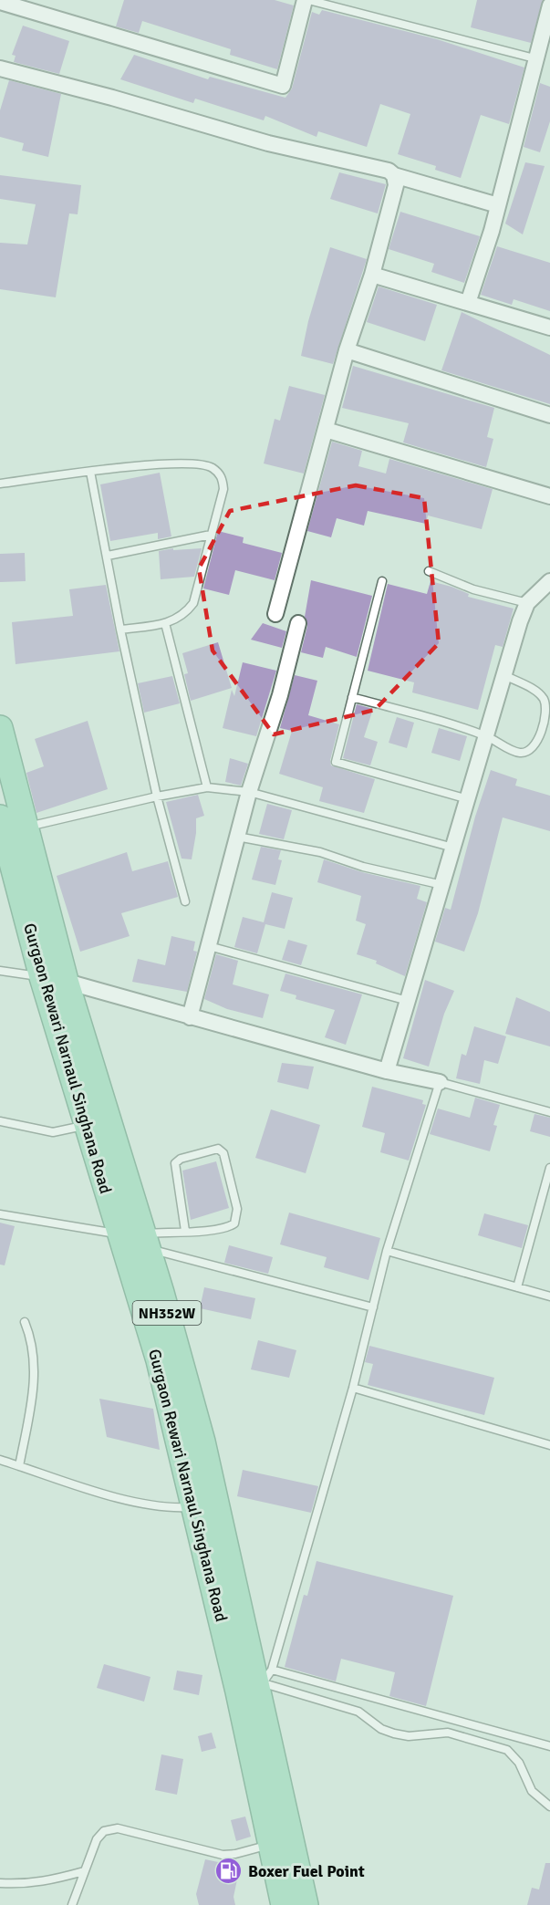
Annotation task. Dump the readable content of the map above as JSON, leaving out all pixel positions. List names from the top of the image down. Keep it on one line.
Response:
{"streets":{"highway":["Gurgaon Rewari Narnaul Singhana Road","NH352W"]},"crossings":[["Gurgaon Rewari Narnaul Singhana Road","NH352W"]],"places":{"fuel station":["Boxer Fuel Point"]}}
